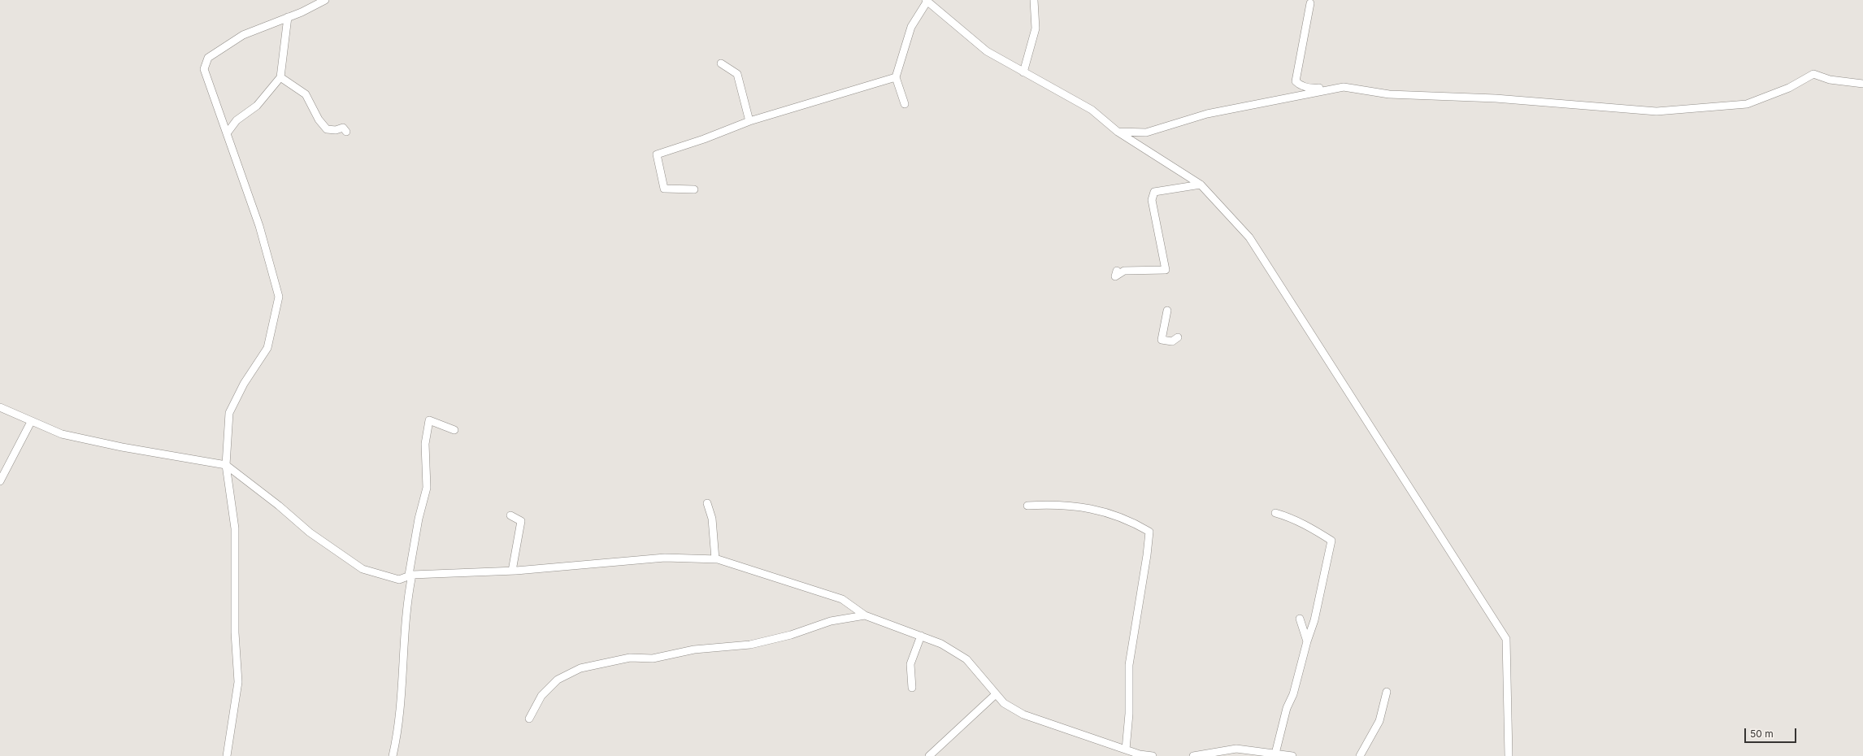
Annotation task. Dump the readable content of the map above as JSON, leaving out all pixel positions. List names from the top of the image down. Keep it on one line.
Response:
{"scale_bar":"50 m"}
